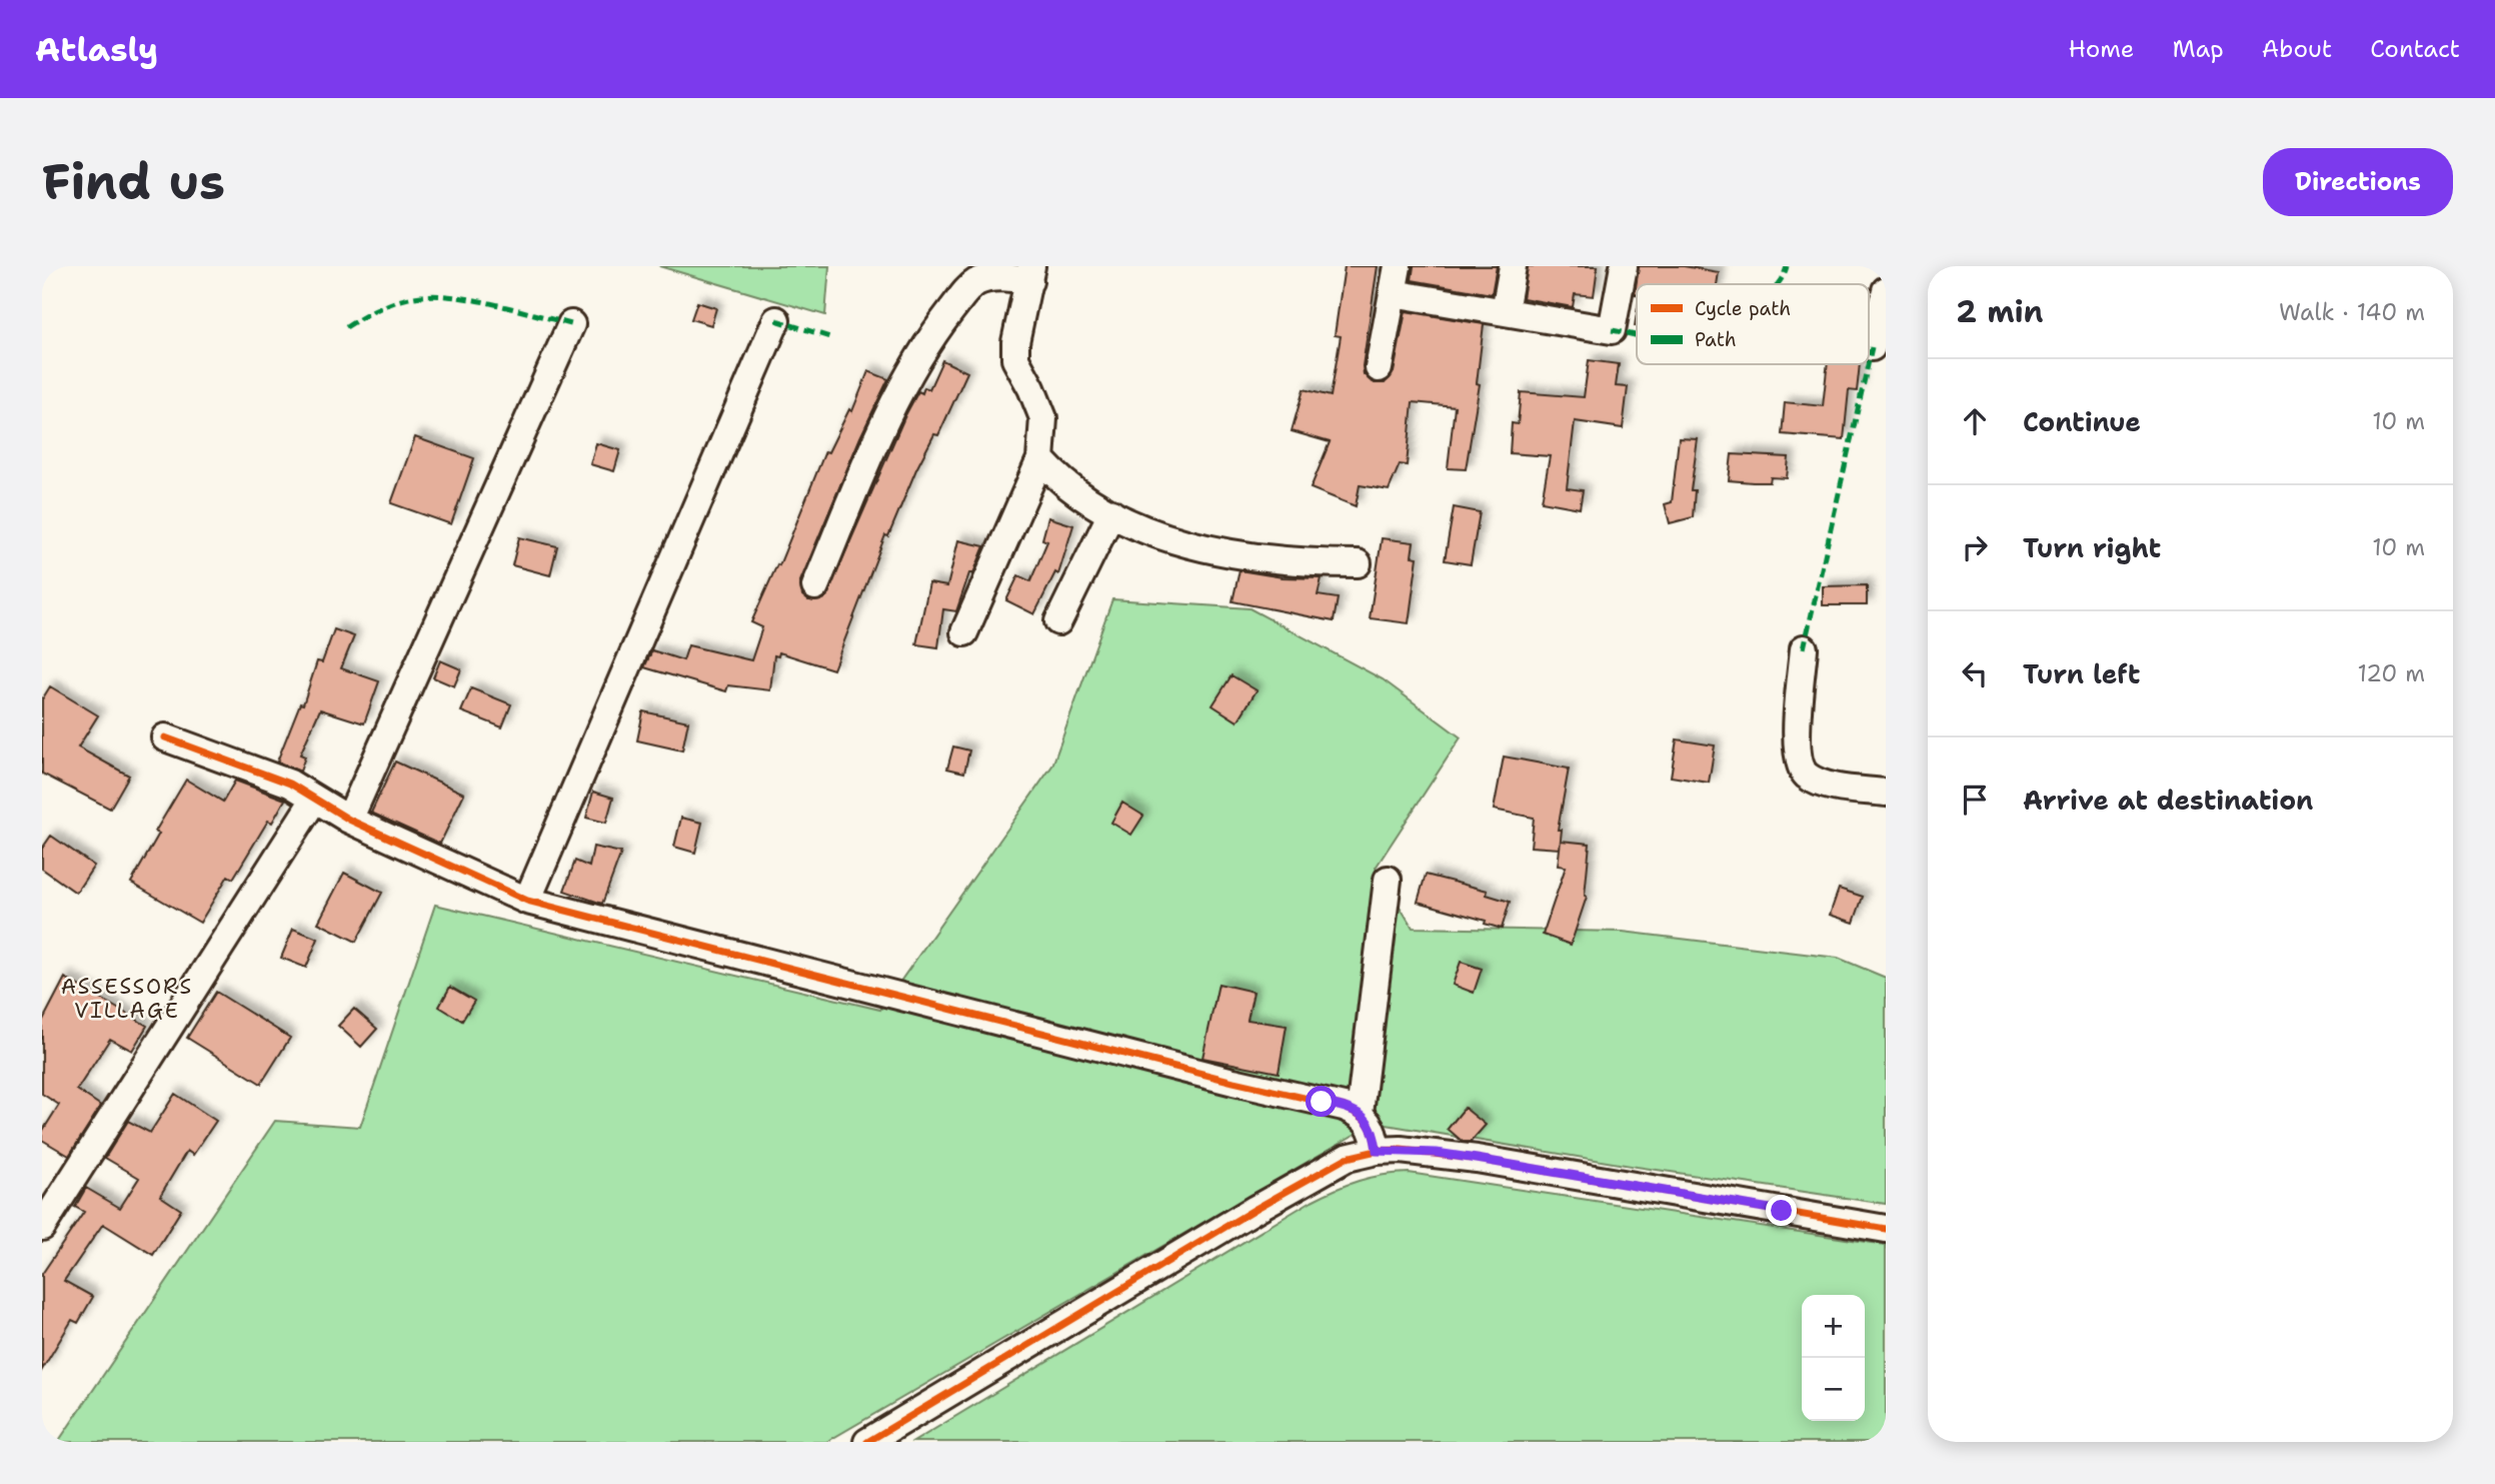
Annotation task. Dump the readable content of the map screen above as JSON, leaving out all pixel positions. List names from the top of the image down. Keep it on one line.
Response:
{"districts":["ASSESSORS VILLAGE"],"legend":["Cycle path","Path"],"page":{"header":"Atlasly","nav":["Home","Map","About","Contact"],"buttons":"Directions","title":"Find us","heading":["2 min","Walk · 140 m"],"list":[["Continue","10 m"],["Turn right","10 m"],["Turn left","120 m"],"Arrive at destination"],"map_buttons":["+","−"]}}
